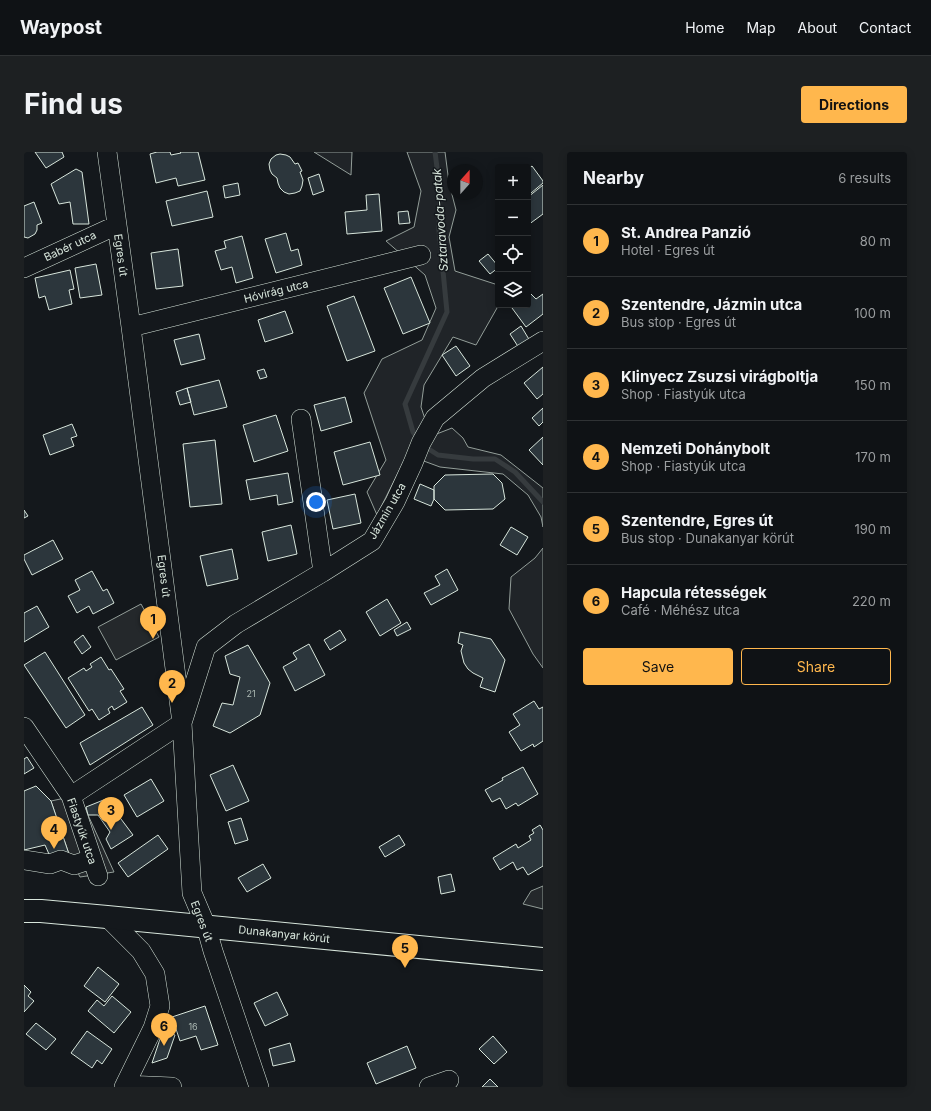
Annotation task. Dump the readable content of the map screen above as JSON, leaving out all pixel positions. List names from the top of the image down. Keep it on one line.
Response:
{"streets":{"main road":["Dunakanyar körút"],"street":["Babér utca","Egres út","Hóvirág utca","Jázmin utca","Fiastyúk utca"]},"crossings":[["Babér utca","Egres út"],["Egres út","Hóvirág utca"],["Egres út","Jázmin utca"],["Egres út","Dunakanyar körút"]],"water":["Sztaravoda-patak"],"house_numbers":["21","16"],"north":"top","page":{"header":"Waypost","nav":["Home","Map","About","Contact"],"buttons":["Directions",["Save","Share"]],"title":"Find us","heading":["Nearby","6 results"],"map_buttons":["+","−"],"list":[{"mark":"1","name":"St. Andrea Panzió","note":"Hotel · Egres út","value":"80 m"},{"mark":"2","name":"Szentendre, Jázmin utca","note":"Bus stop · Egres út","value":"100 m"},{"mark":"3","name":"Klinyecz Zsuzsi virágboltja","note":"Shop · Fiastyúk utca","value":"150 m"},{"mark":"4","name":"Nemzeti Dohánybolt","note":"Shop · Fiastyúk utca","value":"170 m"},{"mark":"5","name":"Szentendre, Egres út","note":"Bus stop · Dunakanyar körút","value":"190 m"},{"mark":"6","name":"Hapcula rétességek","note":"Café · Méhész utca","value":"220 m"}],"pins":["1","2","3","4","5","6"]}}
